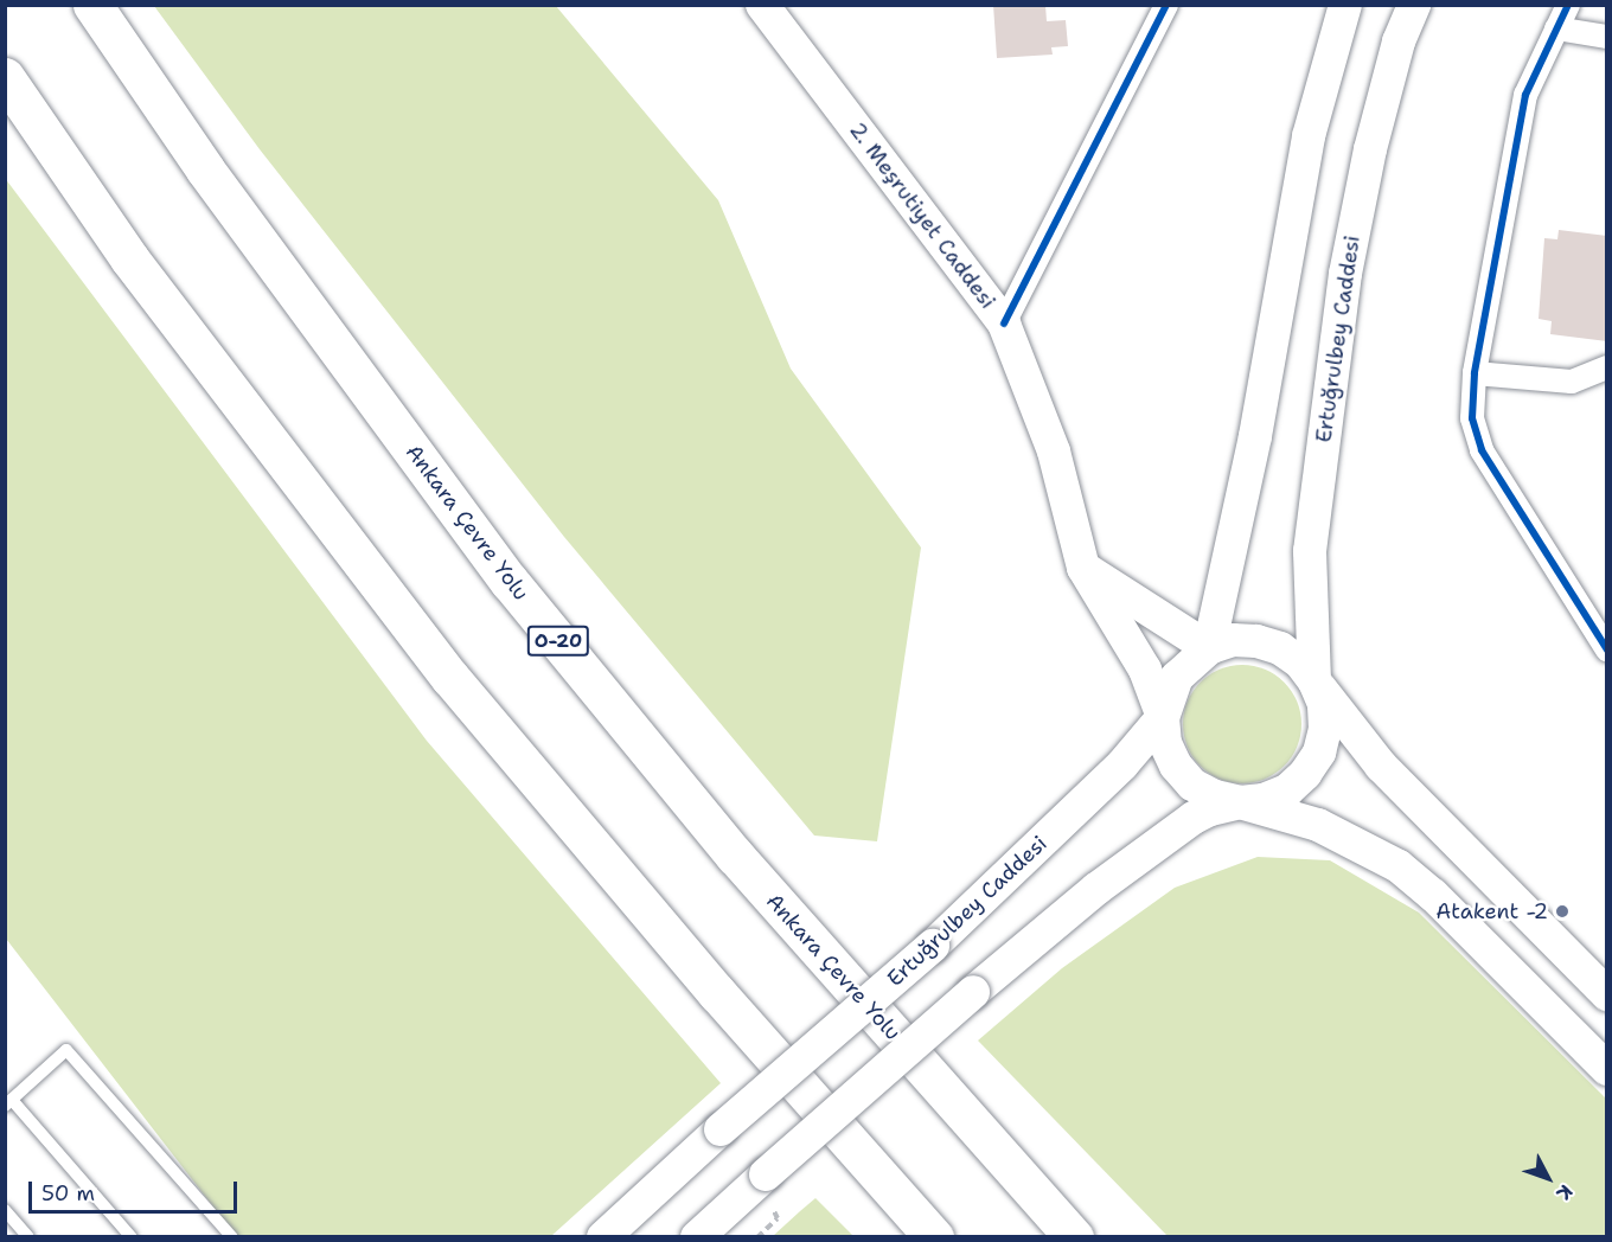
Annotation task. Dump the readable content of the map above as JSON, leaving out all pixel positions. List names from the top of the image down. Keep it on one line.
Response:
{"streets":{"highway":["Ankara Çevre Yolu","O-20"],"main road":["2. Meşrutiyet Caddesi","Ertuğrulbey Caddesi"]},"crossings":[["2. Meşrutiyet Caddesi","Ertuğrulbey Caddesi"]],"places":["Atakent -2"],"scale_bar":"50 m","north":"bottom right"}
